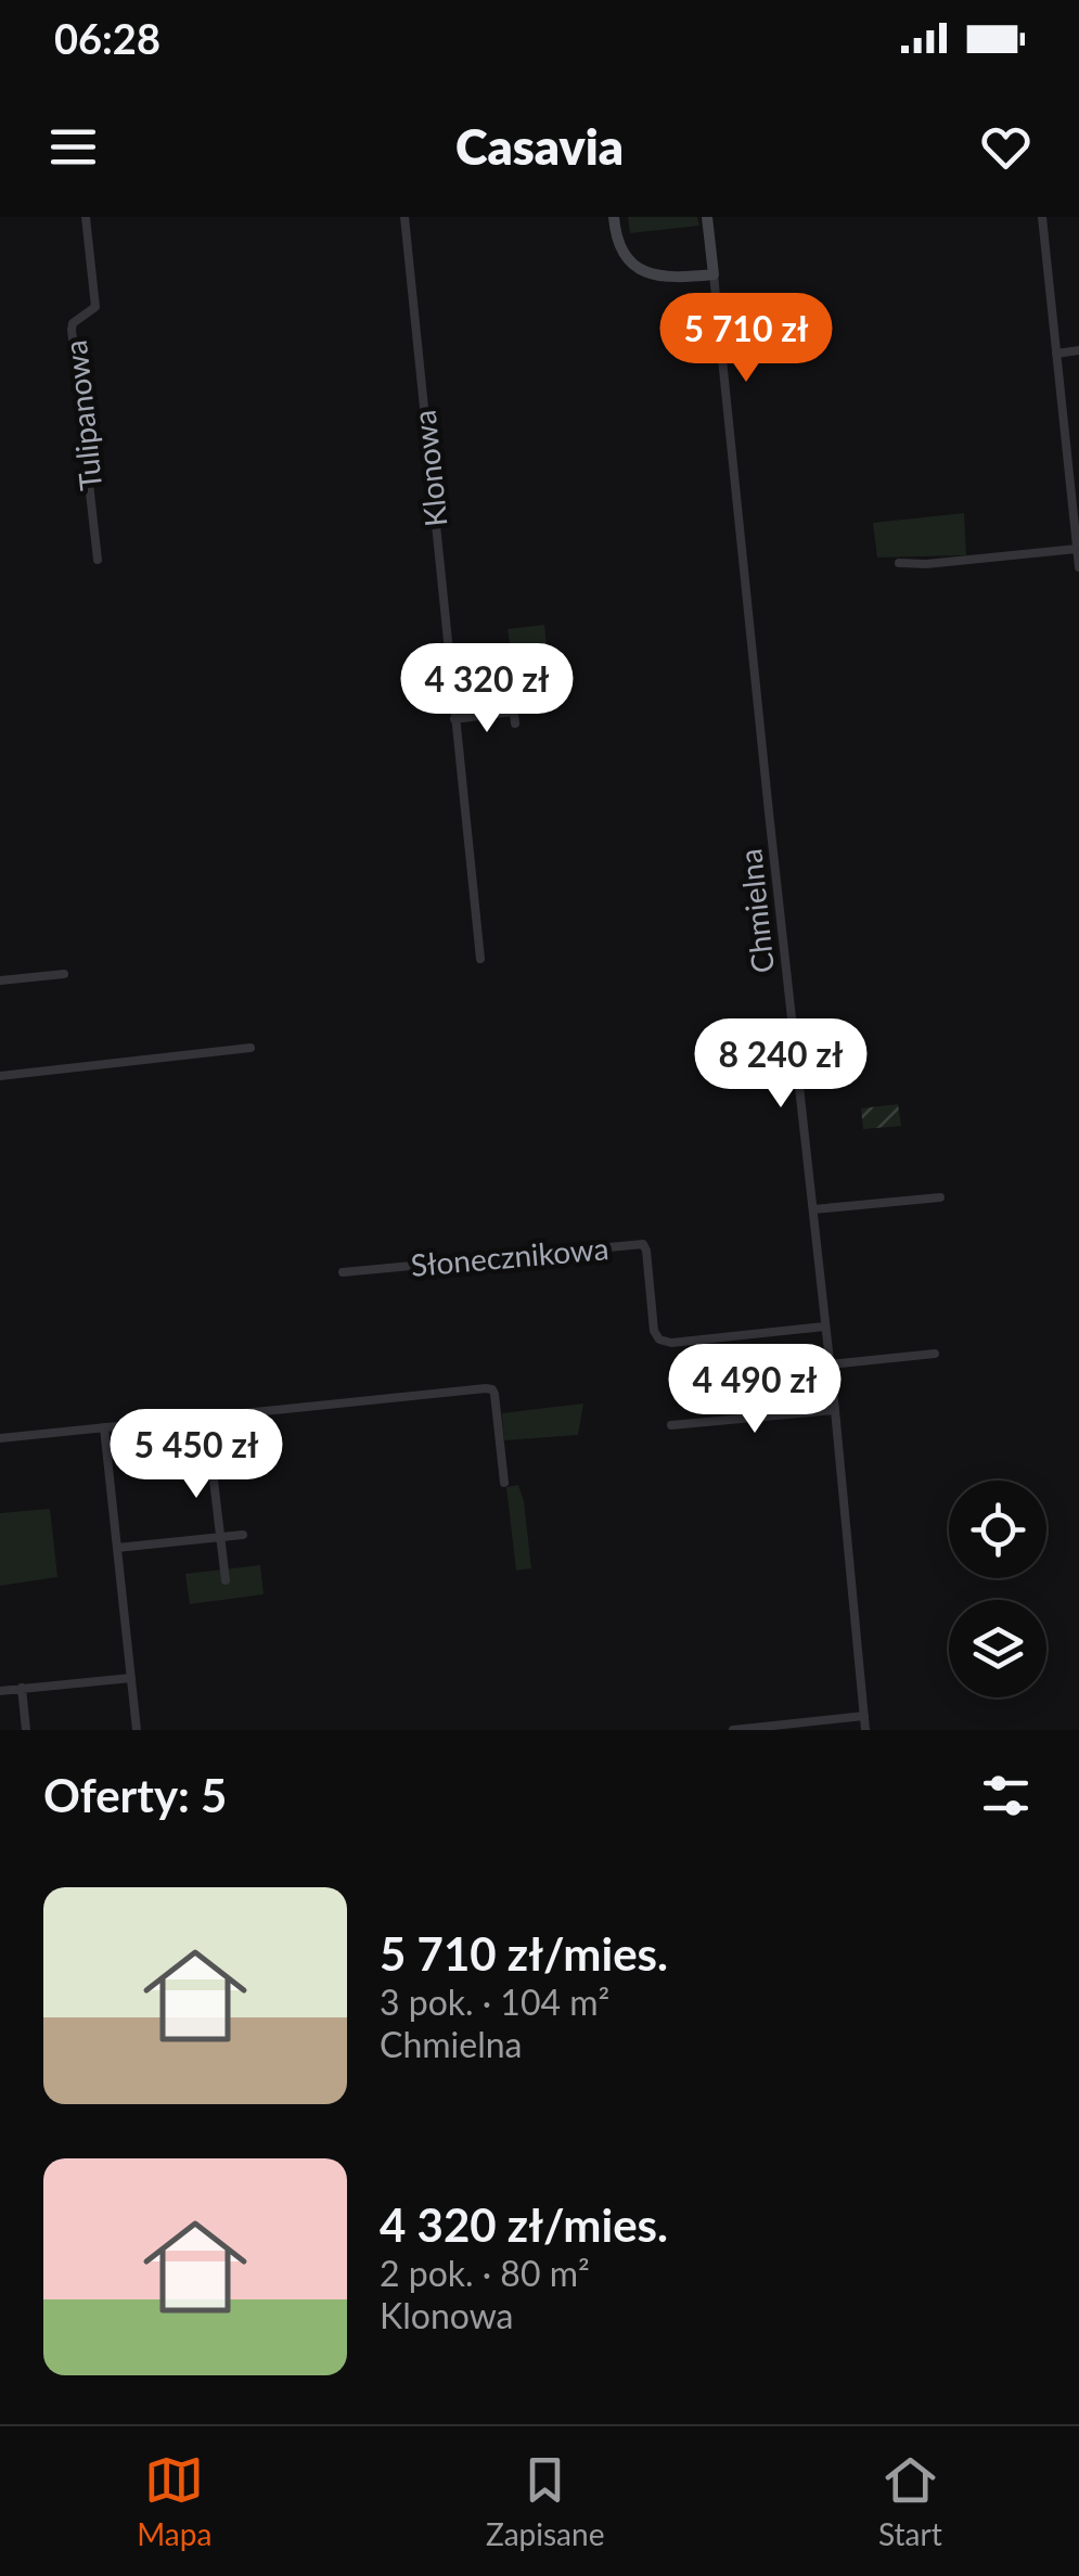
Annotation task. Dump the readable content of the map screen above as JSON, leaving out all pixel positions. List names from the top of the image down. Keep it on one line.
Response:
{"streets":{"street":["Tulipanowa","Klonowa","Chmielna","Słonecznikowa"]},"crossings":[["Chmielna","Słonecznikowa"]],"page":{"status":"06:28","header":"Casavia","price":["5 710 zł","4 320 zł","8 240 zł","4 490 zł","5 450 zł"],"heading":"Oferty: 5","list":[{"name":"5 710 zł/mies.","note":"3 pok. · 104 m² · Chmielna"},{"name":"4 320 zł/mies.","note":"2 pok. · 80 m² · Klonowa"}],"tabs":["Mapa","Zapisane","Start"]}}
